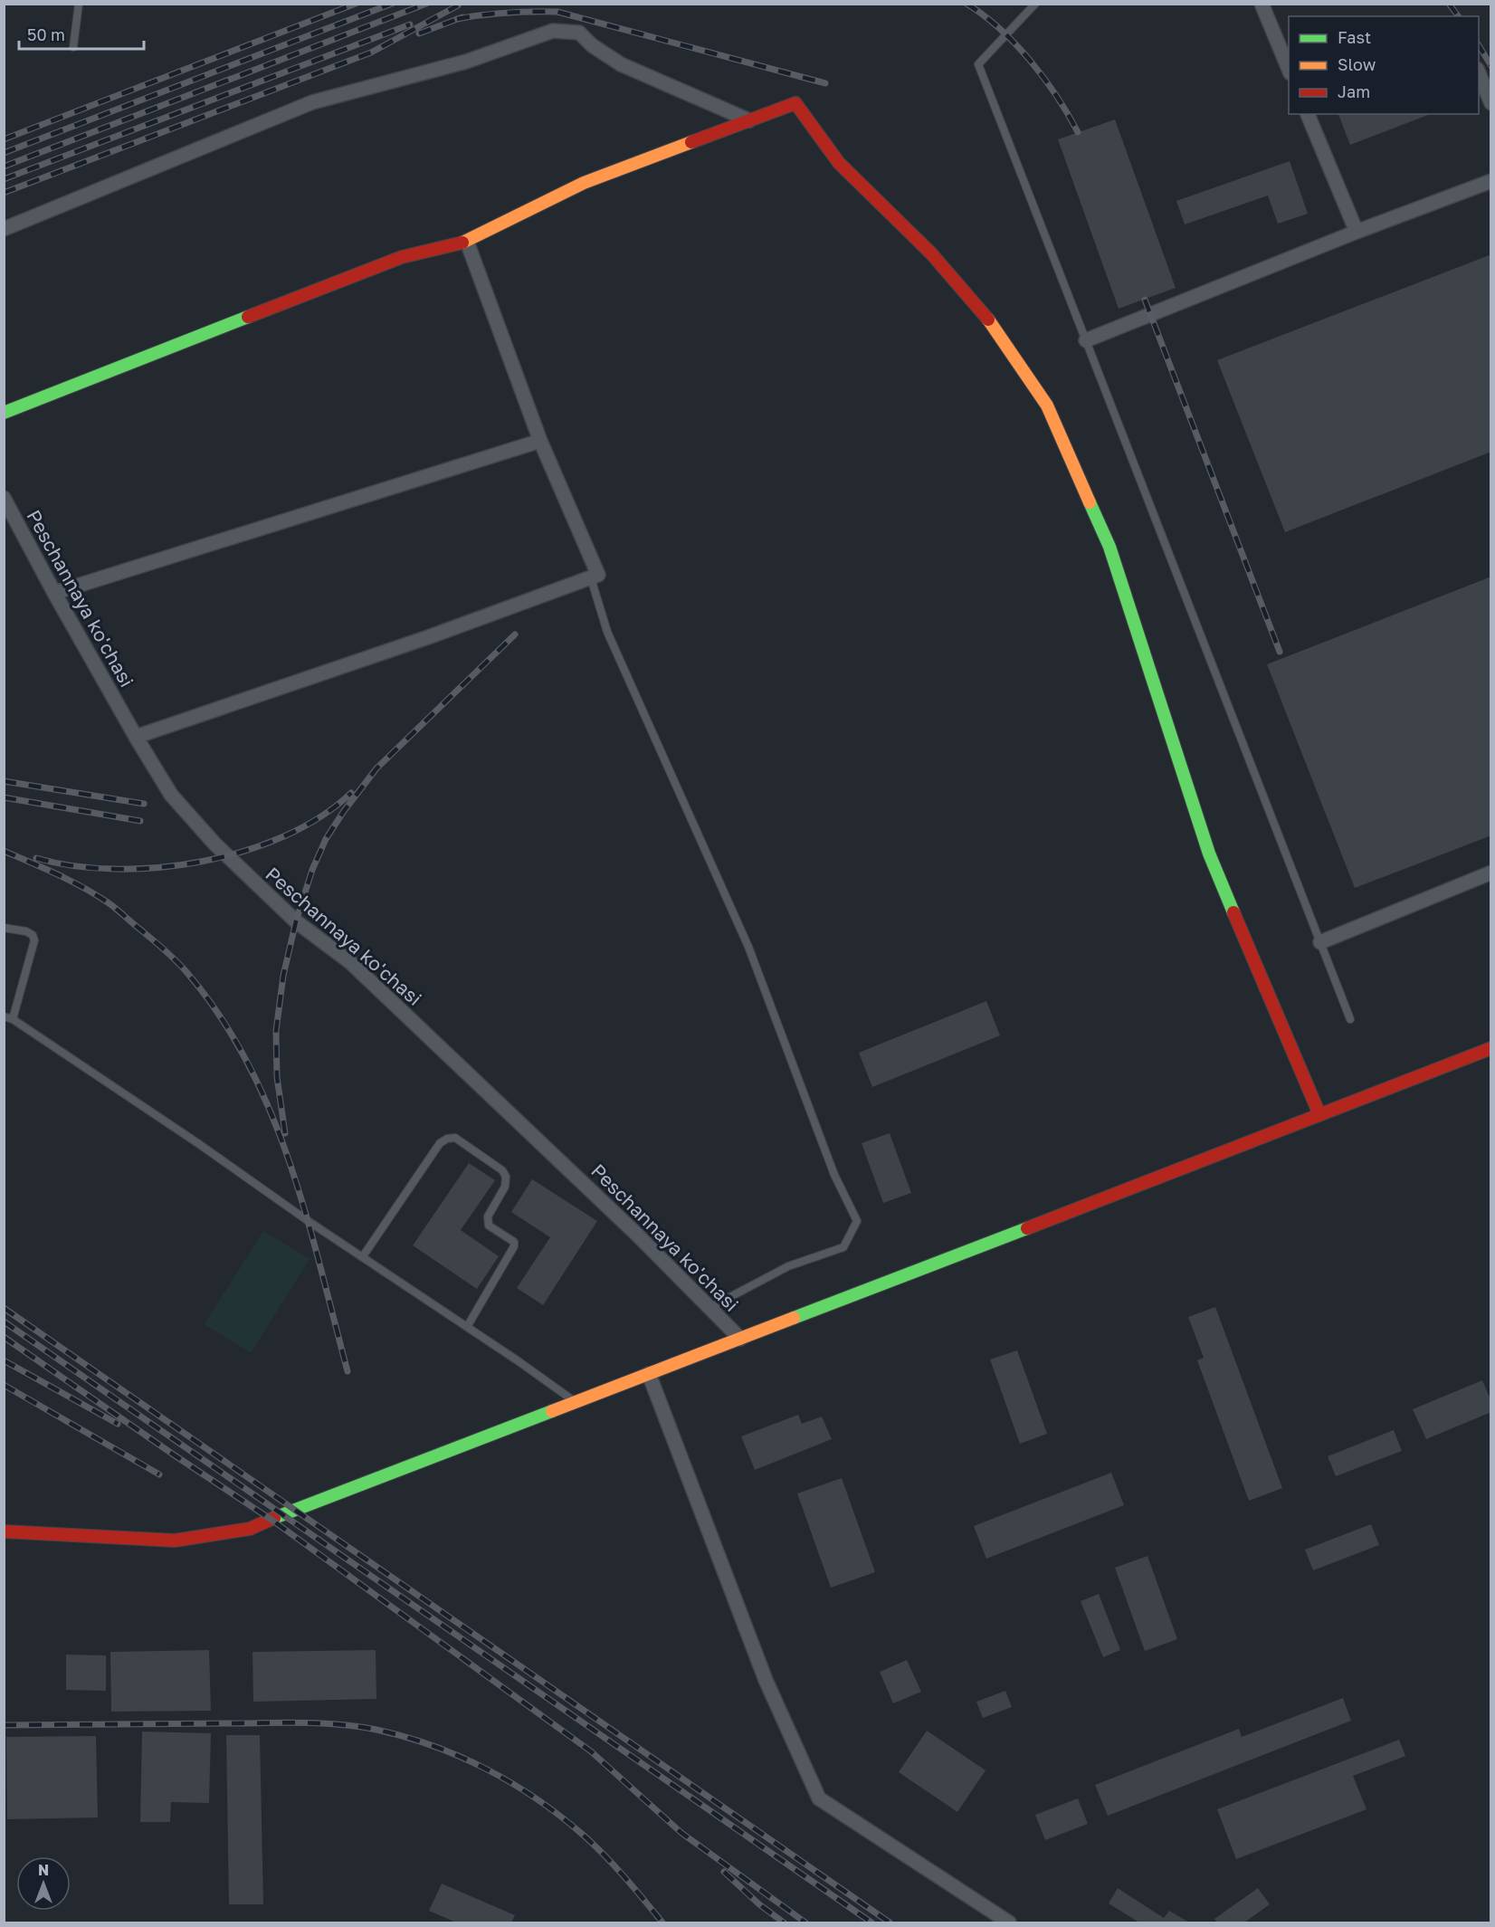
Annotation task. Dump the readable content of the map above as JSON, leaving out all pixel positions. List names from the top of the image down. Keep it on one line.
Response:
{"streets":{"street":["Peschannaya ko'chasi"]},"legend":["Fast","Slow","Jam"],"scale_bar":"50 m","north":"top"}
